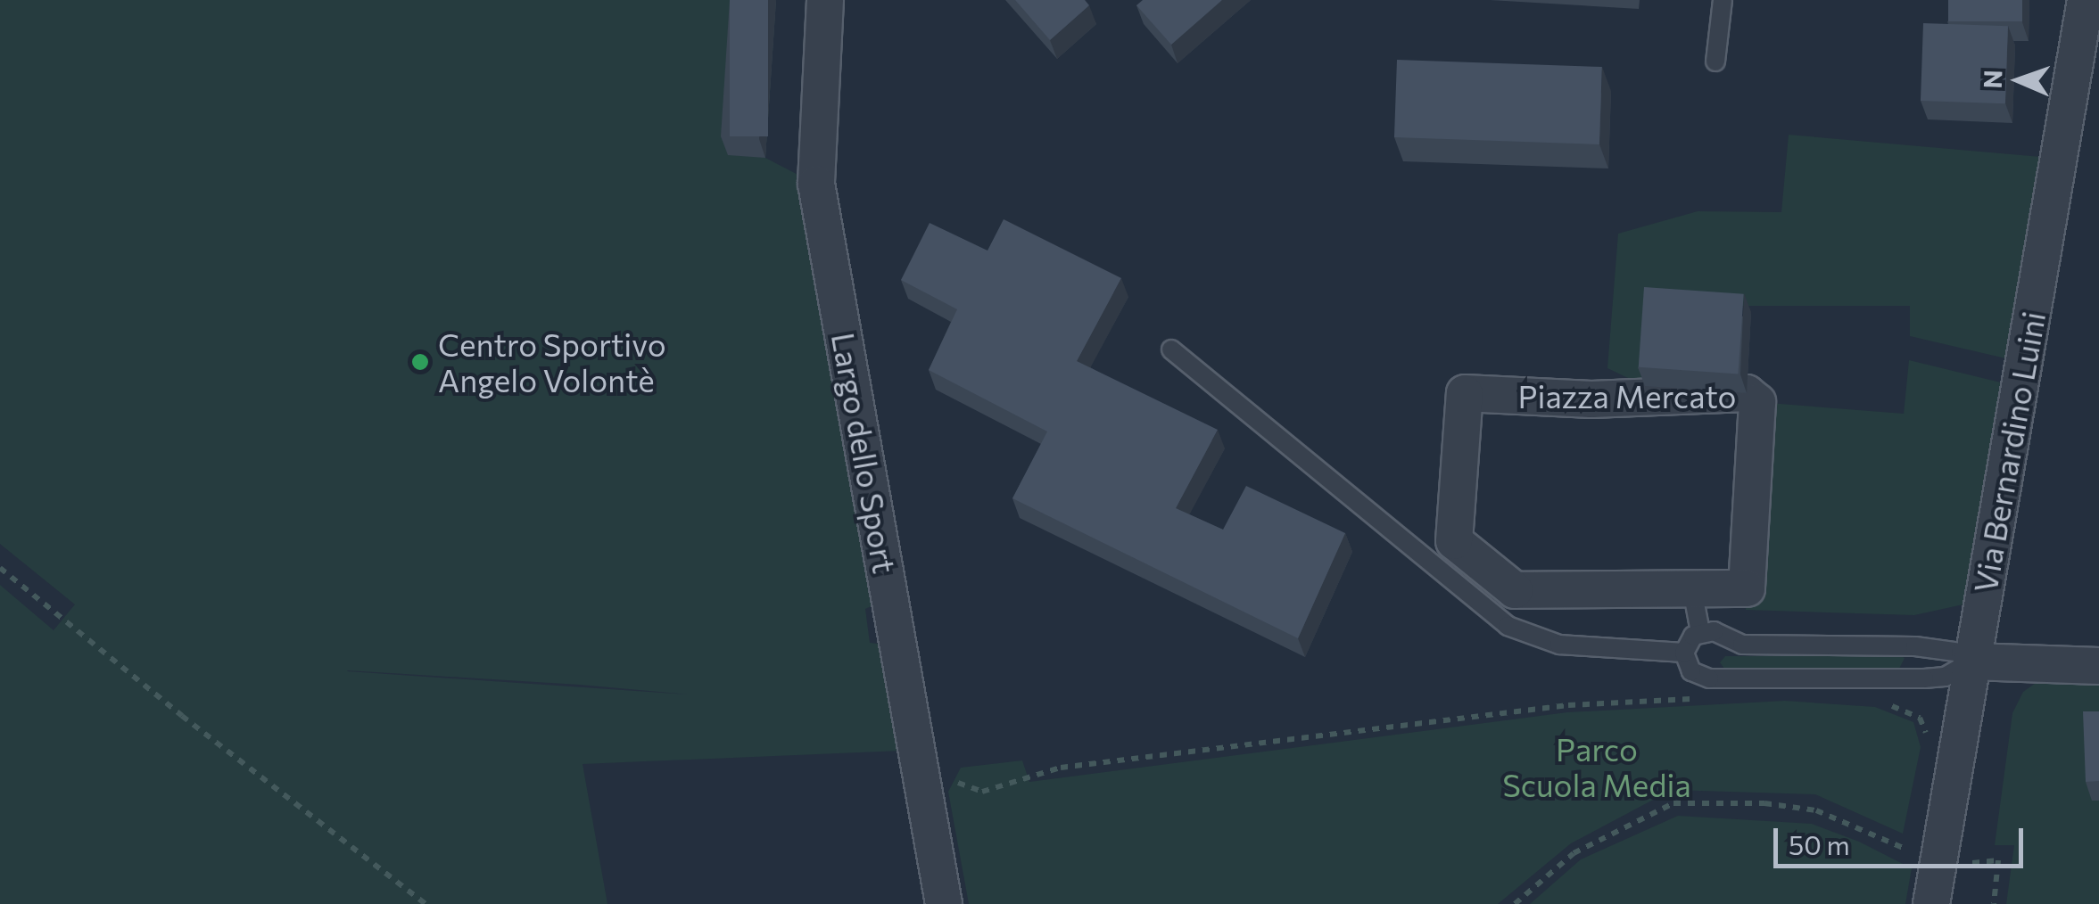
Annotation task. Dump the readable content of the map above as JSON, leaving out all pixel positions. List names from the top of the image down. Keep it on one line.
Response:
{"streets":{"street":["Piazza Mercato","Via Bernardino Luini","Largo dello Sport"]},"parks":["Parco Scuola Media"],"places":["Centro Sportivo Angelo Volontè"],"scale_bar":"50 m","north":"left"}
